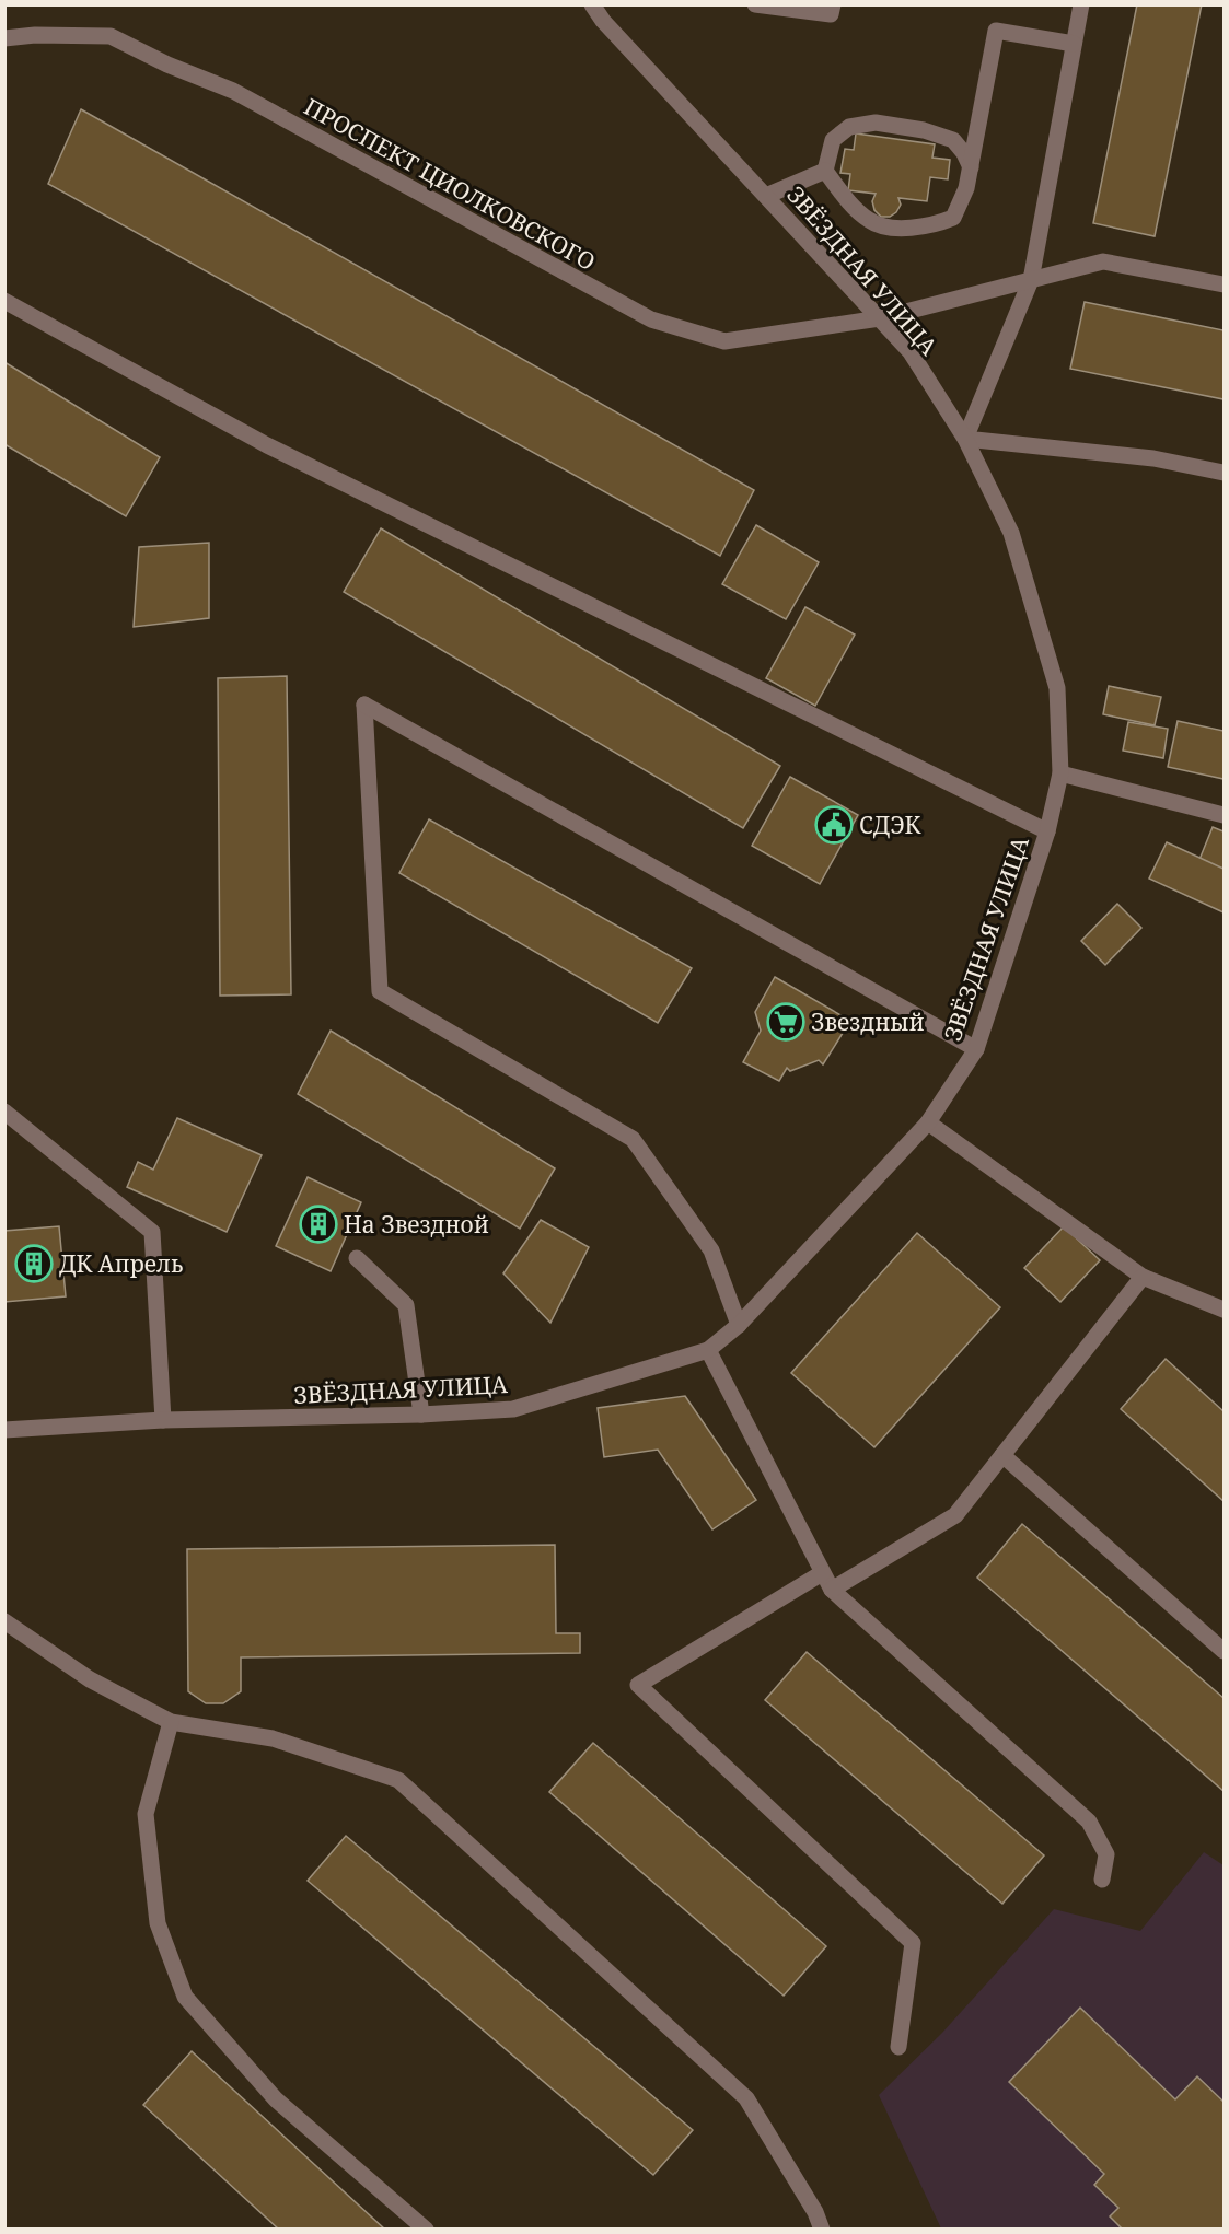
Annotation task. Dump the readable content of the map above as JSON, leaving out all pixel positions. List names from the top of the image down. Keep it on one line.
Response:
{"streets":{"street":["ПРОСПЕКТ ЦИОЛКОВСКОГО","ЗВЁЗДНАЯ УЛИЦА"]},"crossings":[["ПРОСПЕКТ ЦИОЛКОВСКОГО","ЗВЁЗДНАЯ УЛИЦА"]],"places":{"public building":["СДЭК"],"supermarket":["Звездный"],"building":["На Звездной","ДК Апрель"]}}
